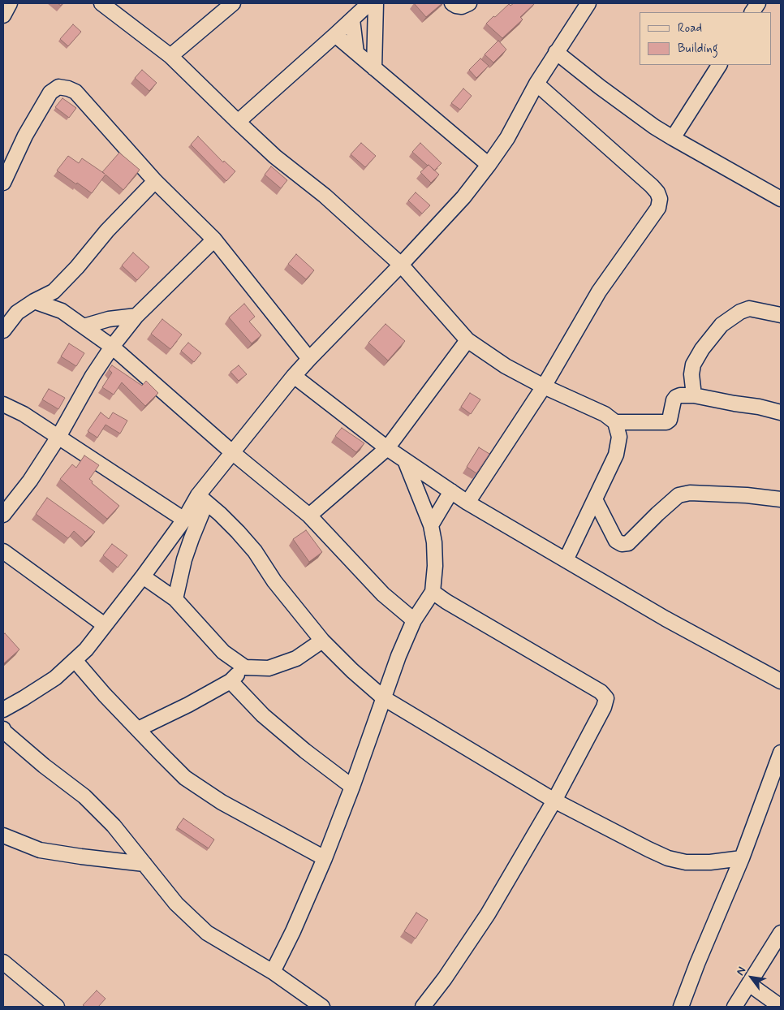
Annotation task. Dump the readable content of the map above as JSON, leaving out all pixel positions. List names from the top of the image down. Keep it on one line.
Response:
{"legend":["Road","Building"],"north":"top left"}
